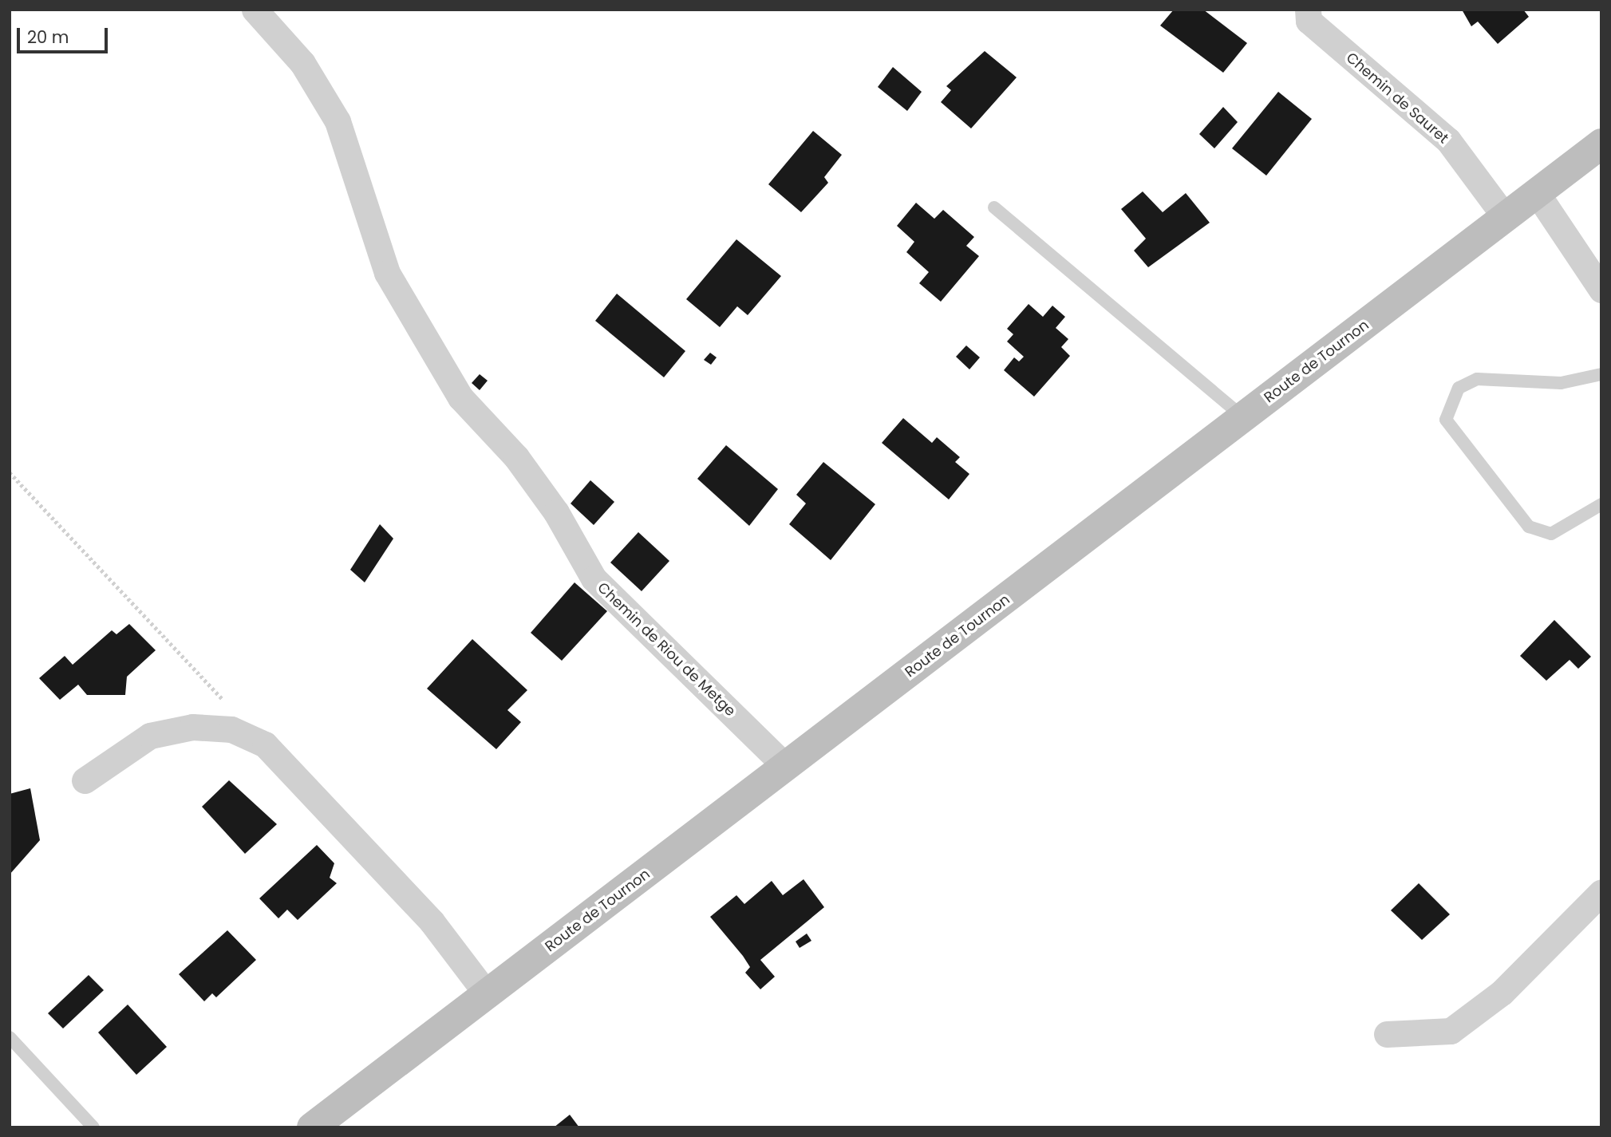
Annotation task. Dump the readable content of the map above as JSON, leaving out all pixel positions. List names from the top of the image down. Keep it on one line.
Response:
{"streets":{"main road":["Route de Tournon"],"street":["Chemin de Sauret","Chemin de Riou de Metge"]},"crossings":[["Chemin de Sauret","Route de Tournon"],["Route de Tournon","Chemin de Riou de Metge"]],"scale_bar":"20 m"}
